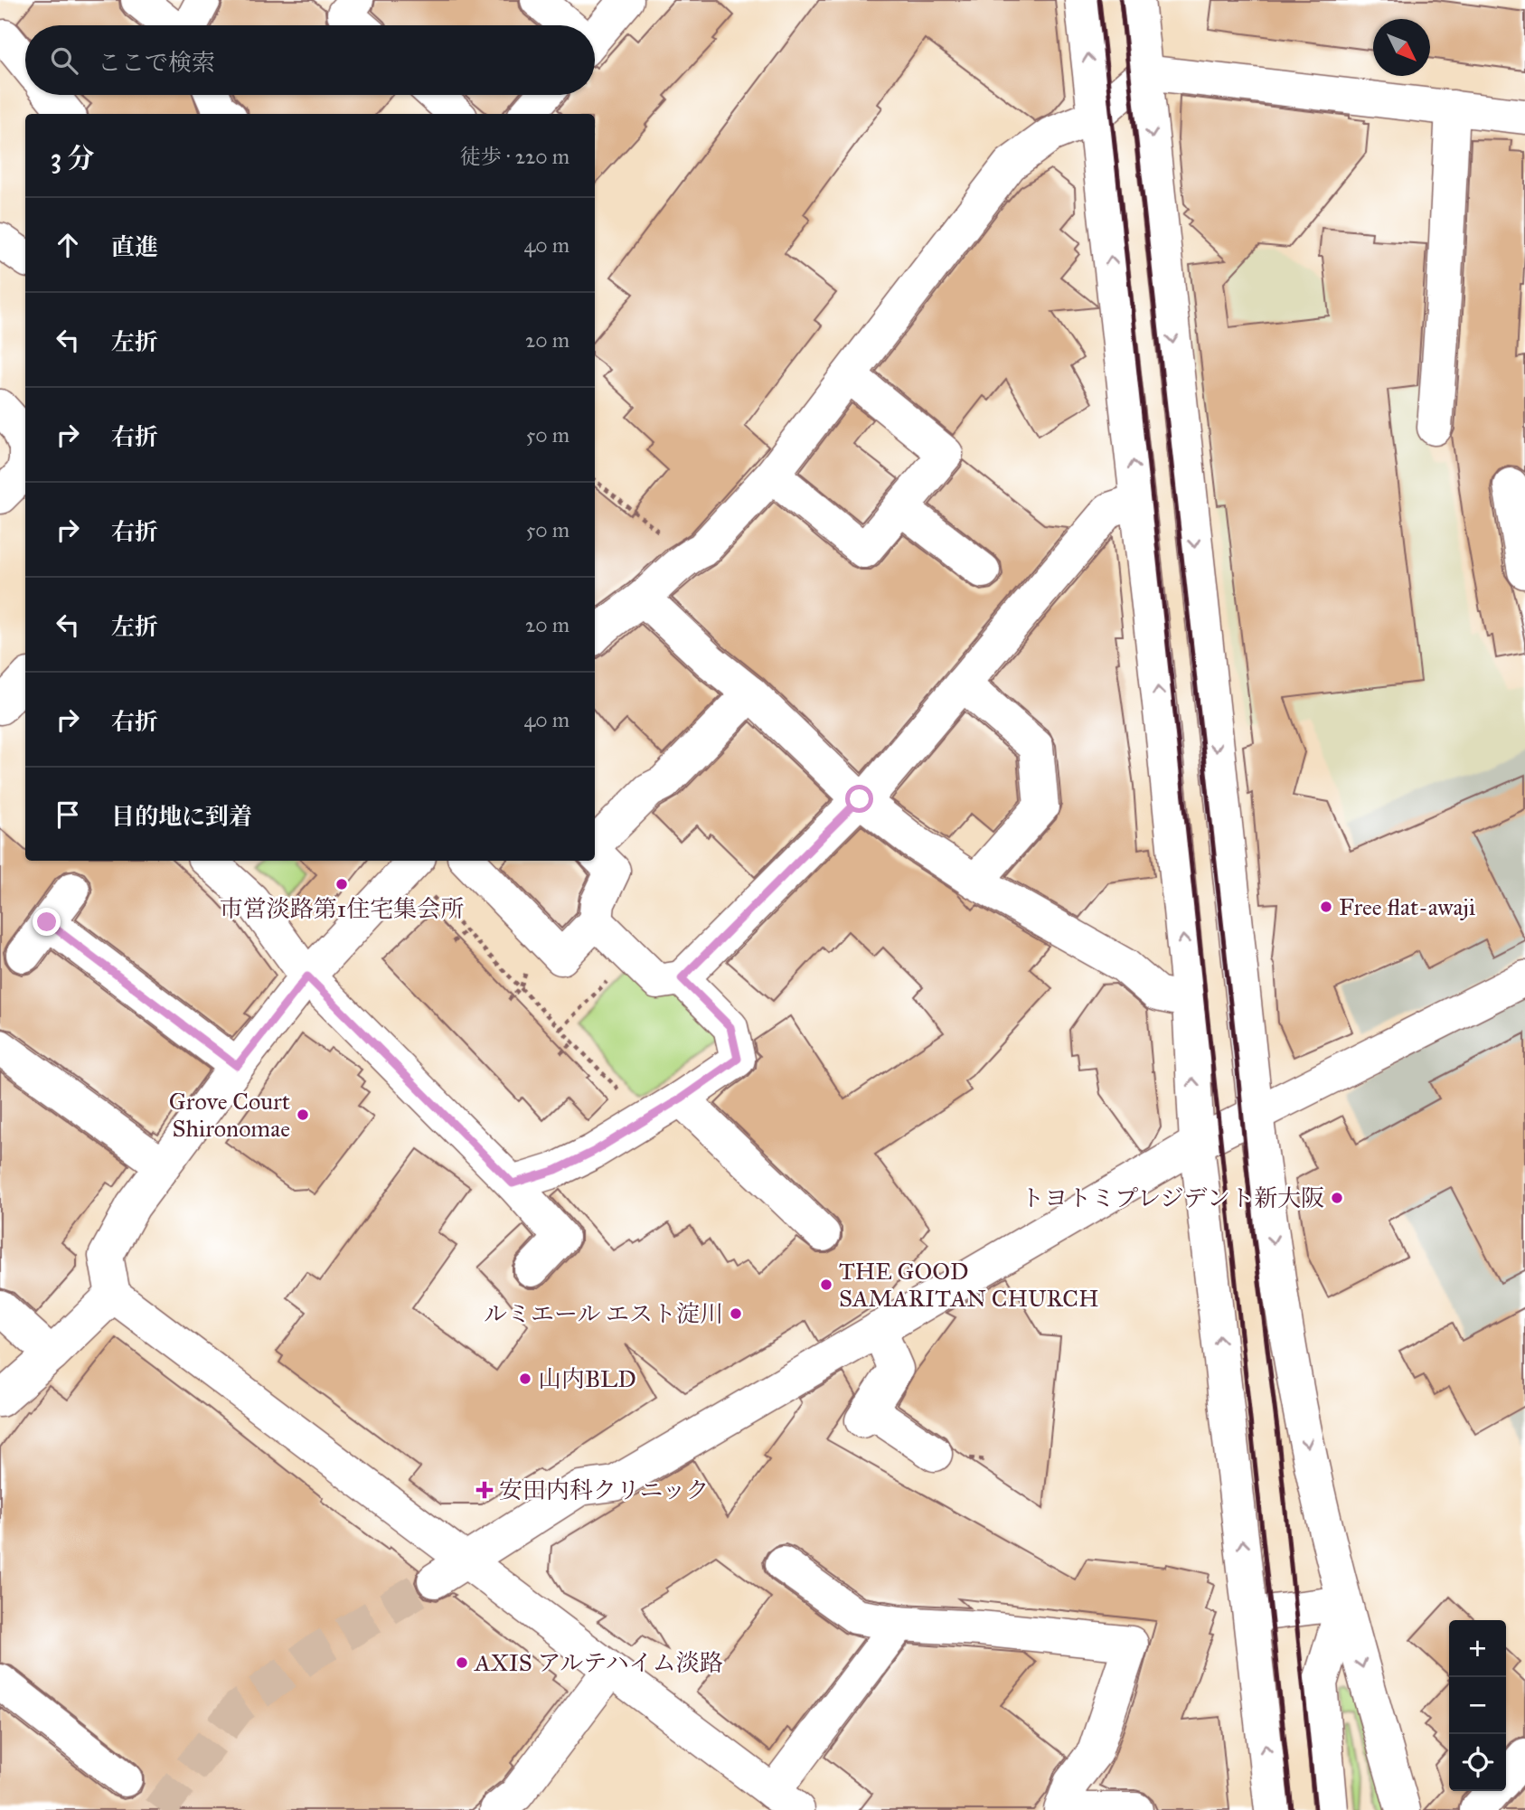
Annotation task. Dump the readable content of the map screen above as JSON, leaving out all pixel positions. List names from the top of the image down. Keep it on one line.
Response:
{"places":{"other":["市営淡路第1住宅集会所","Free flat-awaji","Grove Court Shironomae","トヨトミプレジデント新大阪","THE GOOD SAMARITAN CHURCH","ルミエール エスト淀川","山内BLD","AXIS アルテハイム淡路"],"health":["安田内科クリニック"]},"north":"bottom right","page":{"search":"ここで検索","heading":["3 分","徒歩 · 220 m"],"list":[["直進","40 m"],["左折","20 m"],["右折","50 m"],["右折","50 m"],["左折","20 m"],["右折","40 m"],"目的地に到着"],"map_buttons":["+","−"]}}
